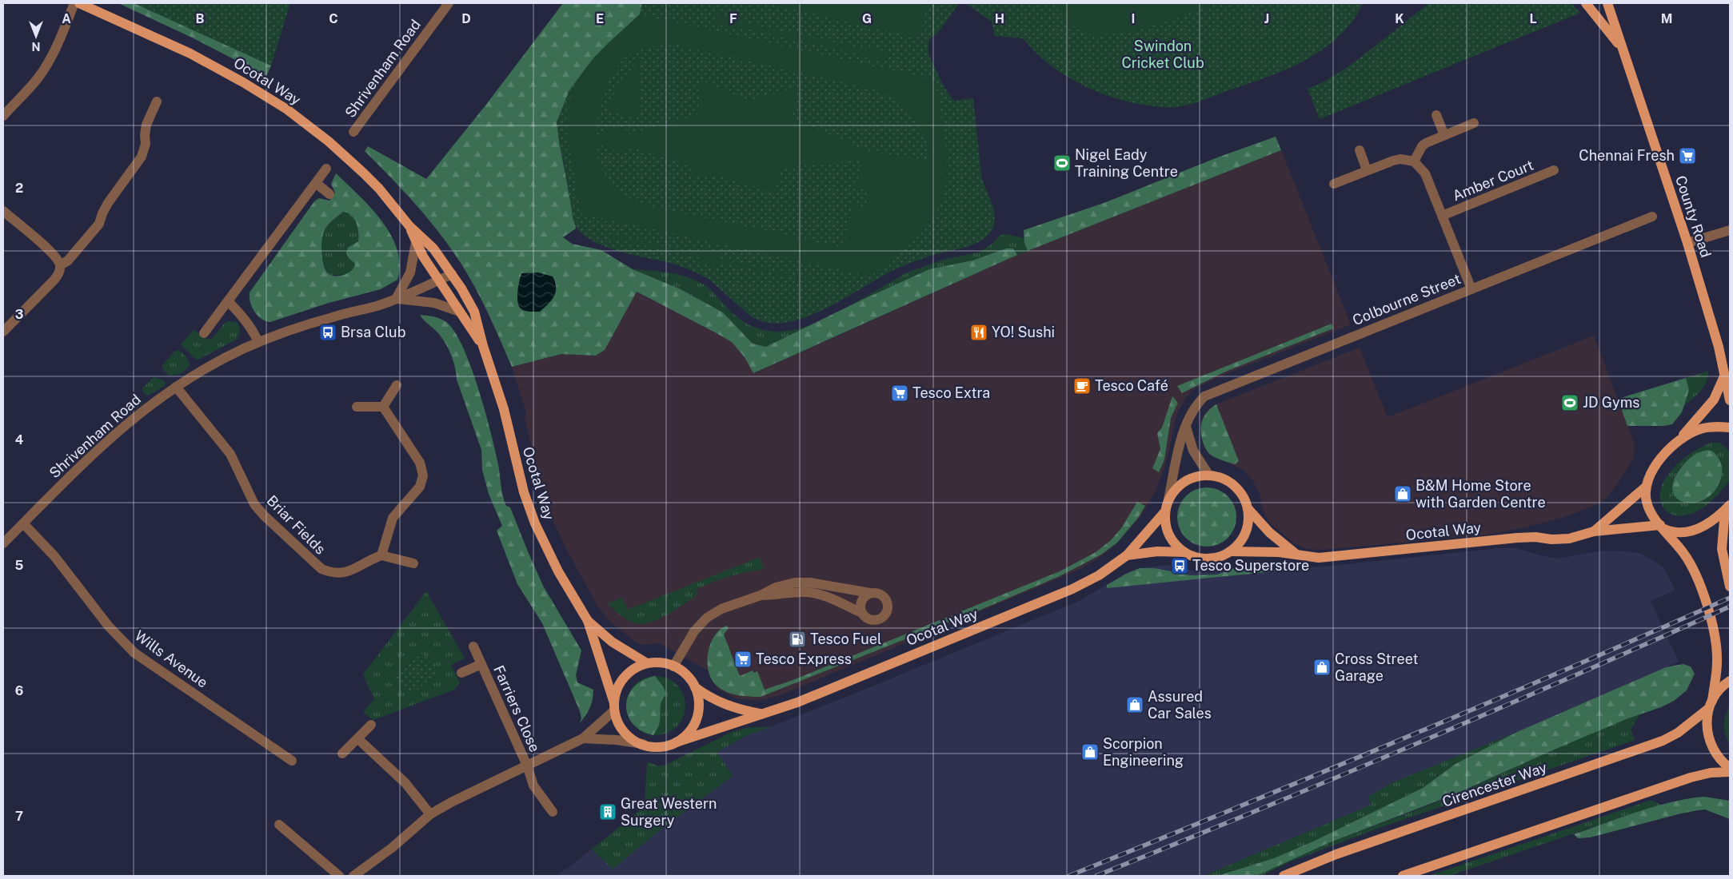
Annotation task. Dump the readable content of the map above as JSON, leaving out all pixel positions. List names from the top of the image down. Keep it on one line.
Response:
{"streets":{"main road":["Ocotal Way","County Road","Cirencester Way"],"street":["Shrivenham Road","Amber Court","Colbourne Street","Briar Fields","Wills Avenue","Farriers Close"]},"crossings":[["Shrivenham Road","Ocotal Way"],["Shrivenham Road","Briar Fields"],["Shrivenham Road","Wills Avenue"],["Ocotal Way","Colbourne Street"],["Ocotal Way","Farriers Close"],["Amber Court","Colbourne Street"]],"parks":["Swindon Cricket Club"],"places":{"supermarket":["Chennai Fresh","Tesco Extra","Tesco Express"],"sports":["Nigel Eady Training Centre","JD Gyms"],"bus stop":["Brsa Club","Tesco Superstore"],"restaurant":["YO! Sushi"],"cafe":["Tesco Café"],"shop":["B&M Home Store with Garden Centre","Cross Street Garage","Assured Car Sales","Scorpion Engineering"],"fuel station":["Tesco Fuel"],"building":["Great Western Surgery"]},"north":"bottom","grid":{"columns":["A","B","C","D","E","F","G","H","I","J","K","L","M"],"rows":["2","3","4","5","6","7"]}}
